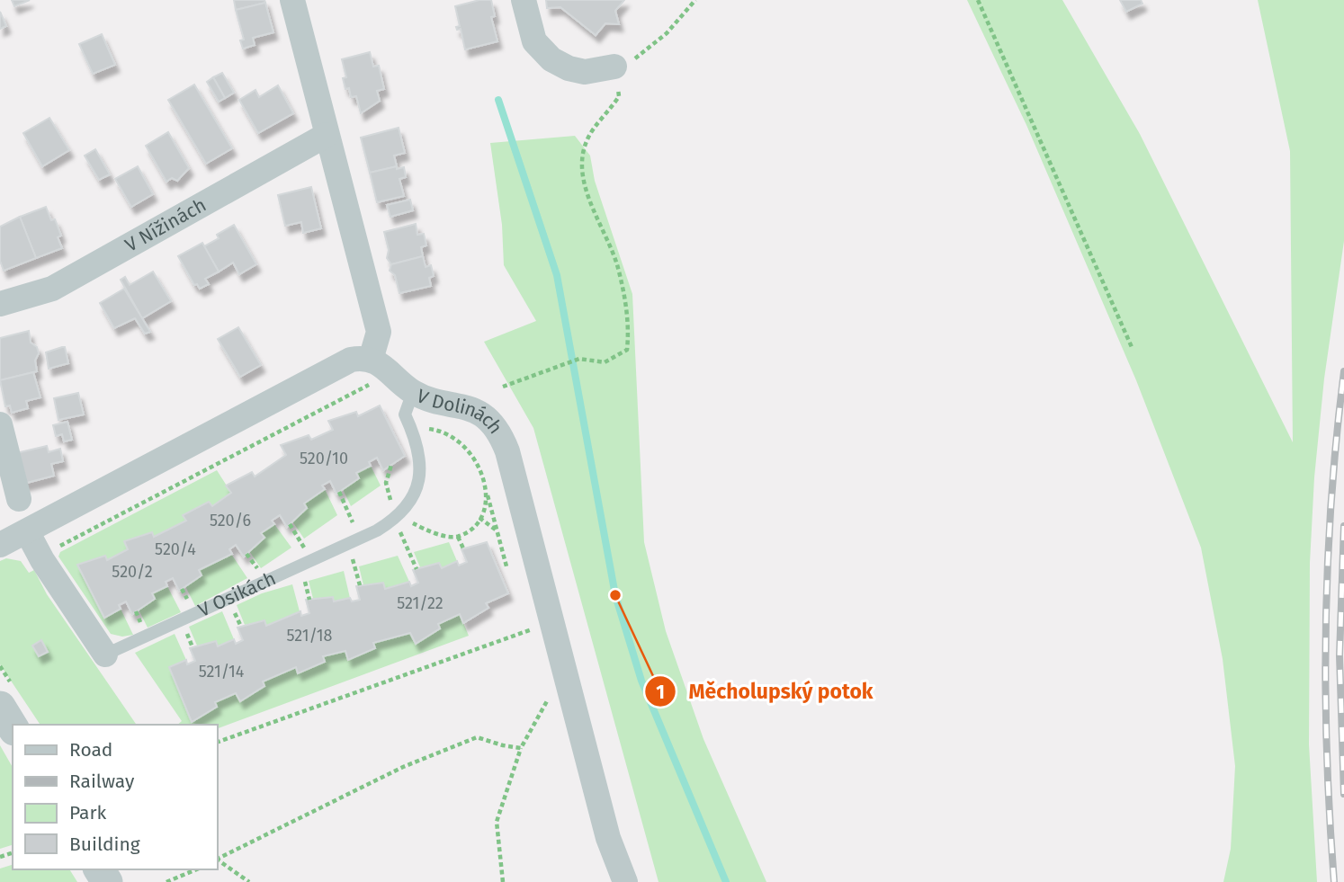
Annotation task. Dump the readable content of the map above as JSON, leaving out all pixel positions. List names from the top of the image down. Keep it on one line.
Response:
{"streets":{"street":["V Nížinách","V Dolinách","V Osikách"]},"places":["Měcholupský potok"],"house_numbers":["520/10","520/6","520/4","520/2","521/22","521/18","521/14"],"legend":["Road","Railway","Park","Building"]}
